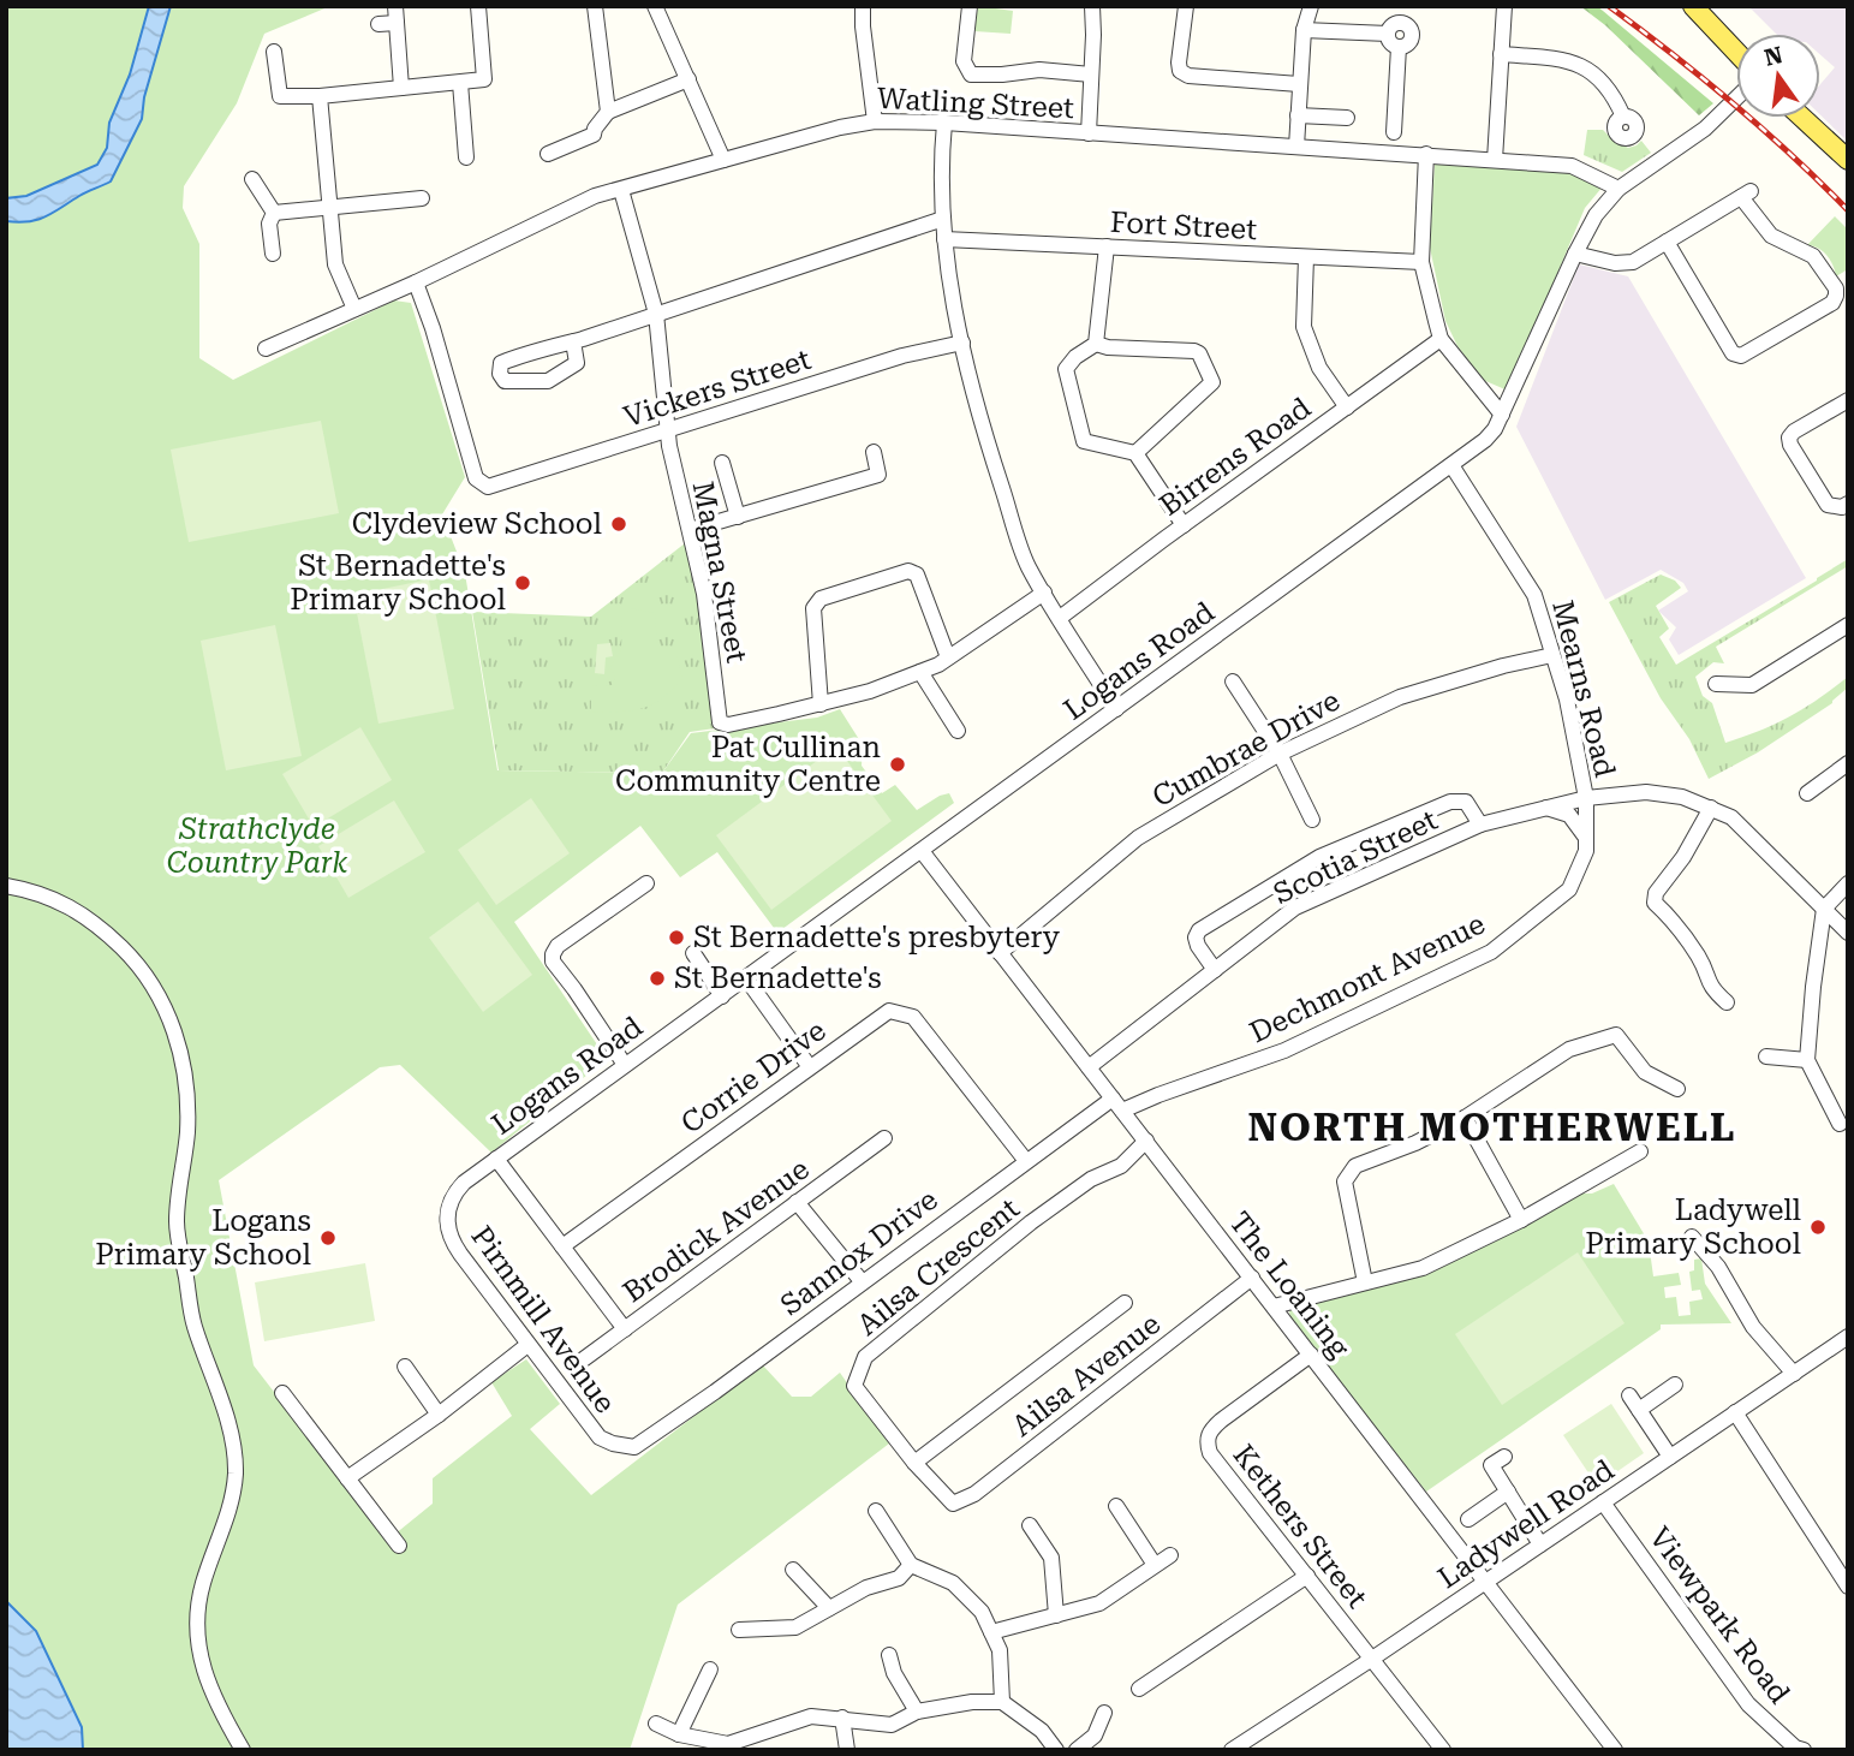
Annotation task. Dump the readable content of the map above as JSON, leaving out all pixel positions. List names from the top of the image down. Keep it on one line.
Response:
{"streets":{"street":["Watling Street","Fort Street","Vickers Street","Birrens Road","Magna Street","Logans Road","Mearns Road","Cumbrae Drive","Scotia Street","Dechmont Avenue","Corrie Drive","Brodick Avenue","Sannox Drive","Ailsa Crescent","The Loaning","Pirnmill Avenue","Ailsa Avenue","Ladywell Road","Kethers Street","Viewpark Road"]},"crossings":[["Watling Street","Vickers Street"],["Watling Street","Magna Street"],["Watling Street","Logans Road"],["Vickers Street","Magna Street"],["Logans Road","Mearns Road"],["Logans Road","The Loaning"],["Logans Road","Pirnmill Avenue"],["Mearns Road","Cumbrae Drive"],["Mearns Road","Scotia Street"],["Mearns Road","Dechmont Avenue"],["Cumbrae Drive","The Loaning"],["Scotia Street","Dechmont Avenue"],["Scotia Street","The Loaning"],["Dechmont Avenue","Sannox Drive"],["Dechmont Avenue","The Loaning"],["Corrie Drive","Sannox Drive"],["Sannox Drive","The Loaning"],["Sannox Drive","Pirnmill Avenue"],["Ailsa Crescent","The Loaning"],["Ailsa Crescent","Ailsa Avenue"],["The Loaning","Ailsa Avenue"],["The Loaning","Ladywell Road"],["The Loaning","Kethers Street"],["Ladywell Road","Kethers Street"],["Ladywell Road","Viewpark Road"]],"districts":["NORTH MOTHERWELL"],"parks":["Strathclyde Country Park"],"places":["Clydeview School","St Bernadette's Primary School","Pat Cullinan Community Centre","St Bernadette's presbytery","St Bernadette's","Ladywell Primary School","Logans Primary School"],"north":"top"}
